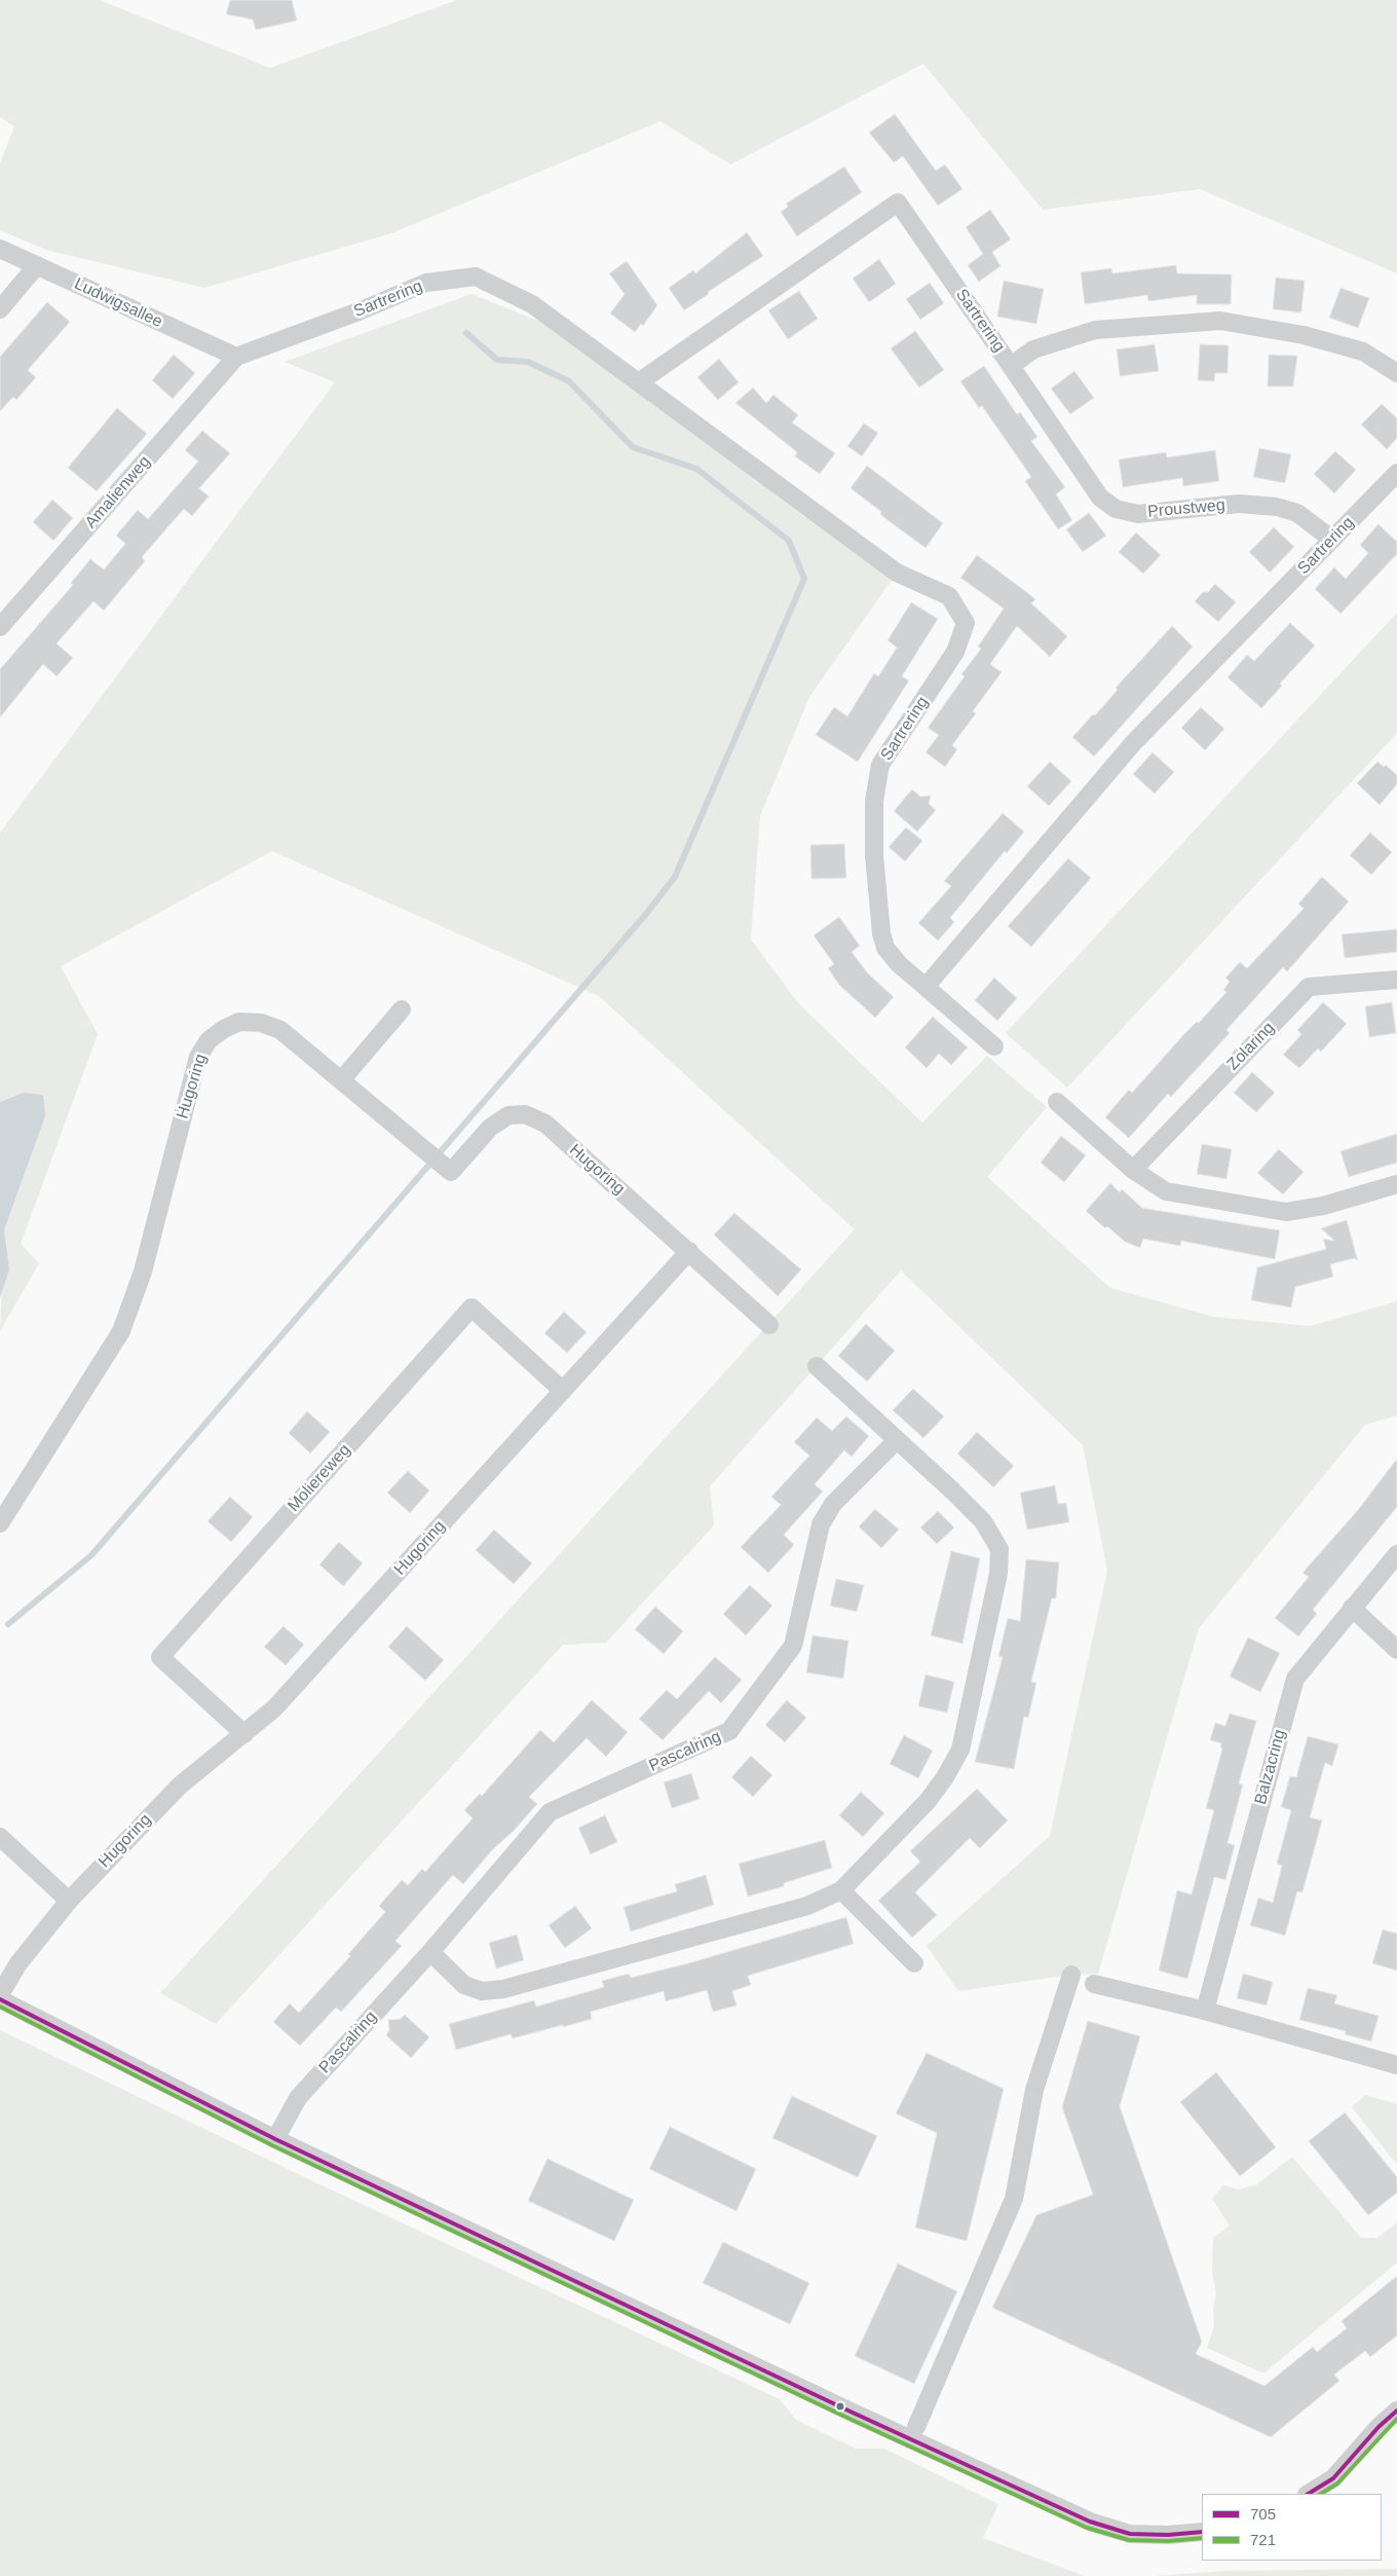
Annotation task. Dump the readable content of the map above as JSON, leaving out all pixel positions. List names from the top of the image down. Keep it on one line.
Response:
{"streets":{"street":["Sartrering","Ludwigsallee","Amalienweg","Proustweg","Zolaring","Hugoring","Moliereweg","Pascalring","Balzacring"]},"crossings":[["Sartrering","Ludwigsallee"],["Sartrering","Amalienweg"],["Sartrering","Proustweg"],["Ludwigsallee","Amalienweg"],["Hugoring","Moliereweg"]],"lines":["transit line 705","transit line 721"],"legend":["705","721"]}
